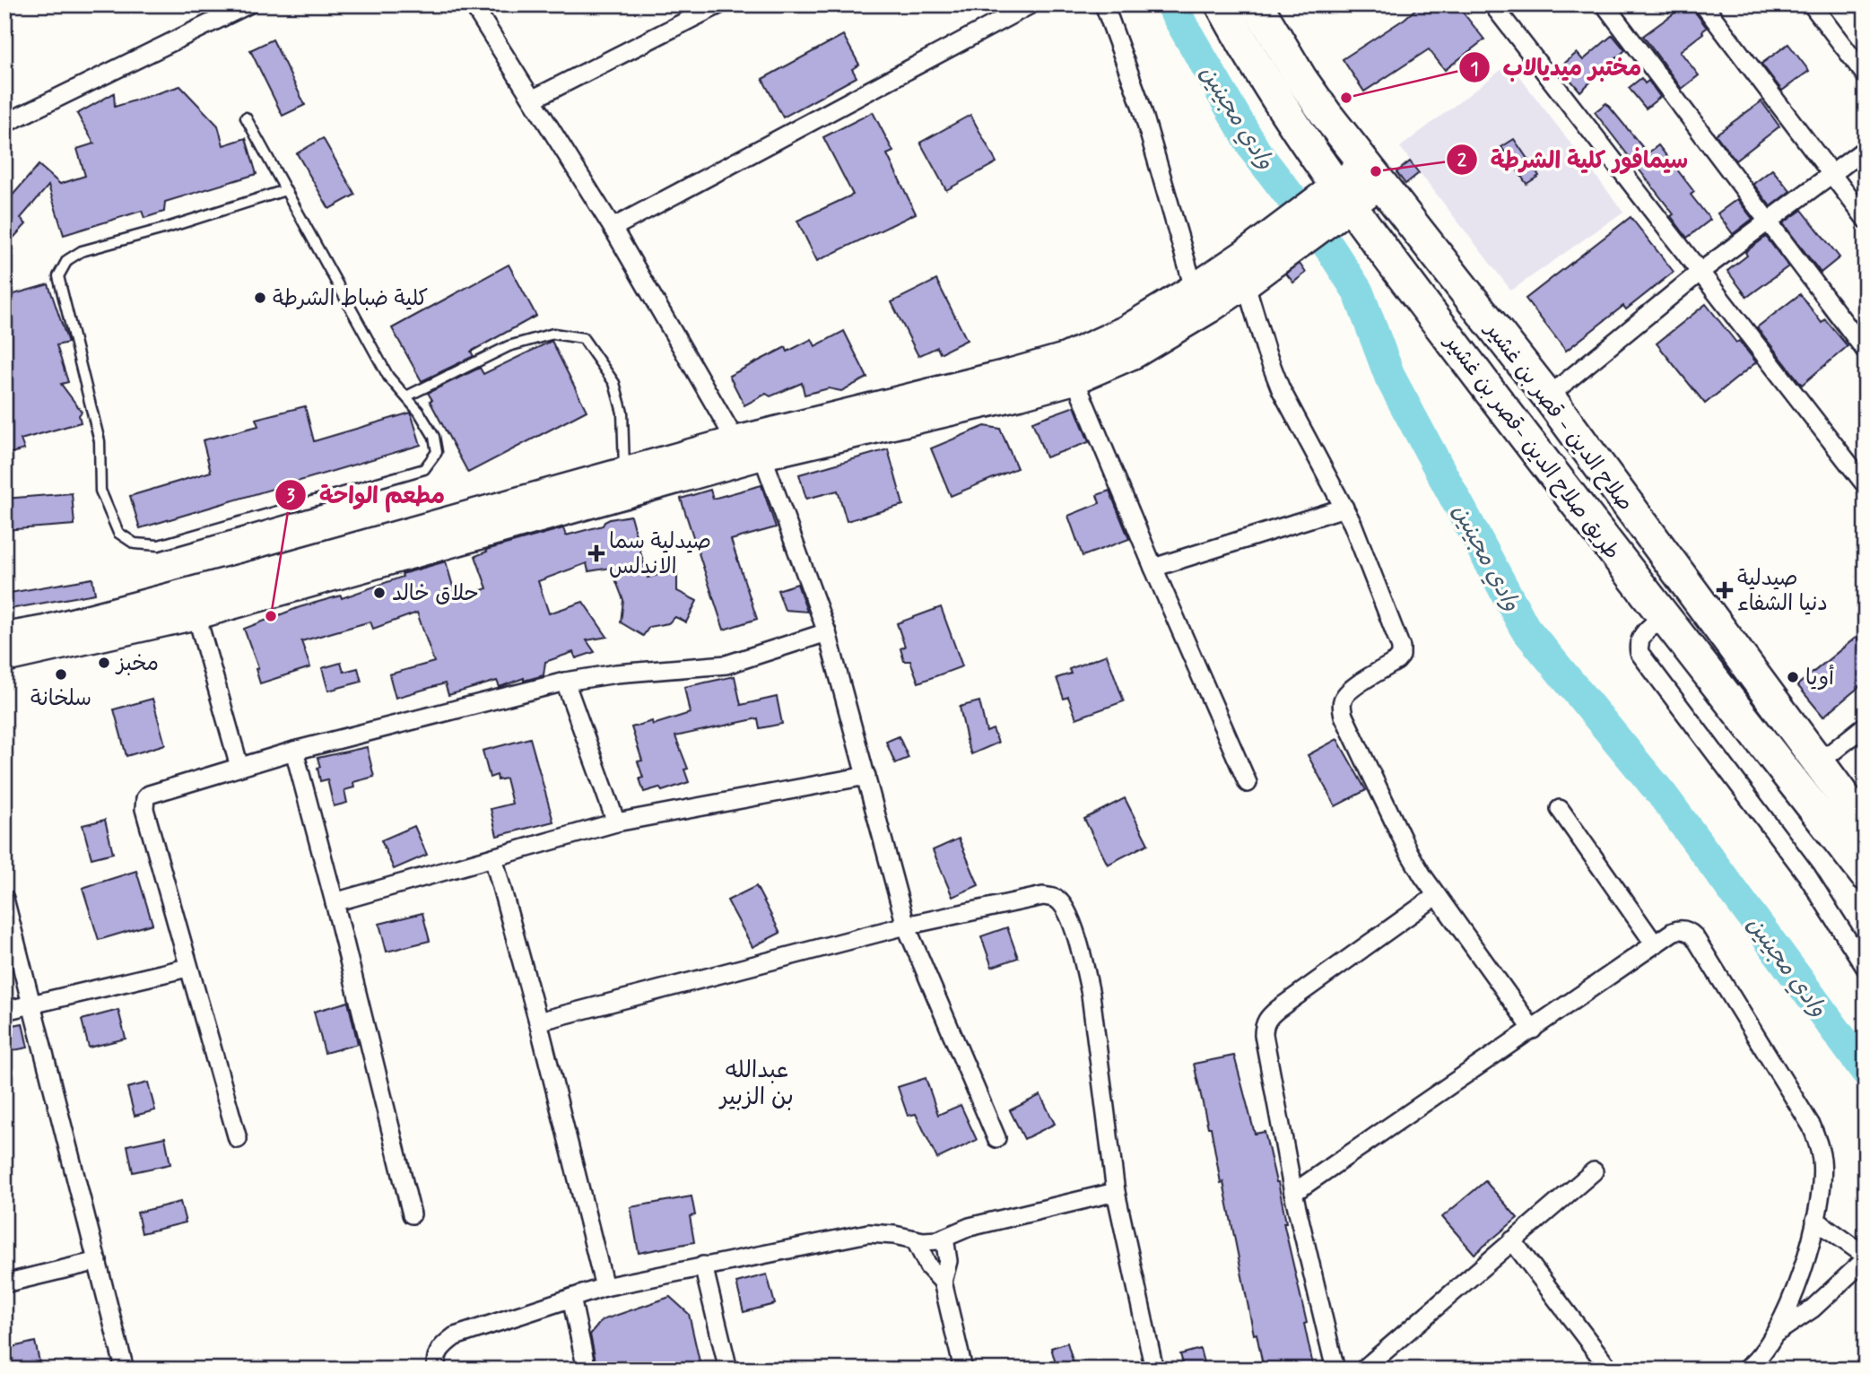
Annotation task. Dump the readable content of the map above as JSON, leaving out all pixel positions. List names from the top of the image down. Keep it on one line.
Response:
{"streets":{"highway":["صلاح الدين - قصر بن غشير","طريق صلاح الدين -قصر بن غشير"]},"districts":["عبدالله بن الزبير"],"water":["وادي مجينين"],"places":{"other":["مختبر ميديالاب","سيمافور كلية الشرطة","كلية ضباط الشرطة","حلاق خالد","مطعم الواحة","مخبز","سلخانة","أويا"],"health":["صيدلية سما الاندلس","صيدلية دنيا الشفاء"]}}
